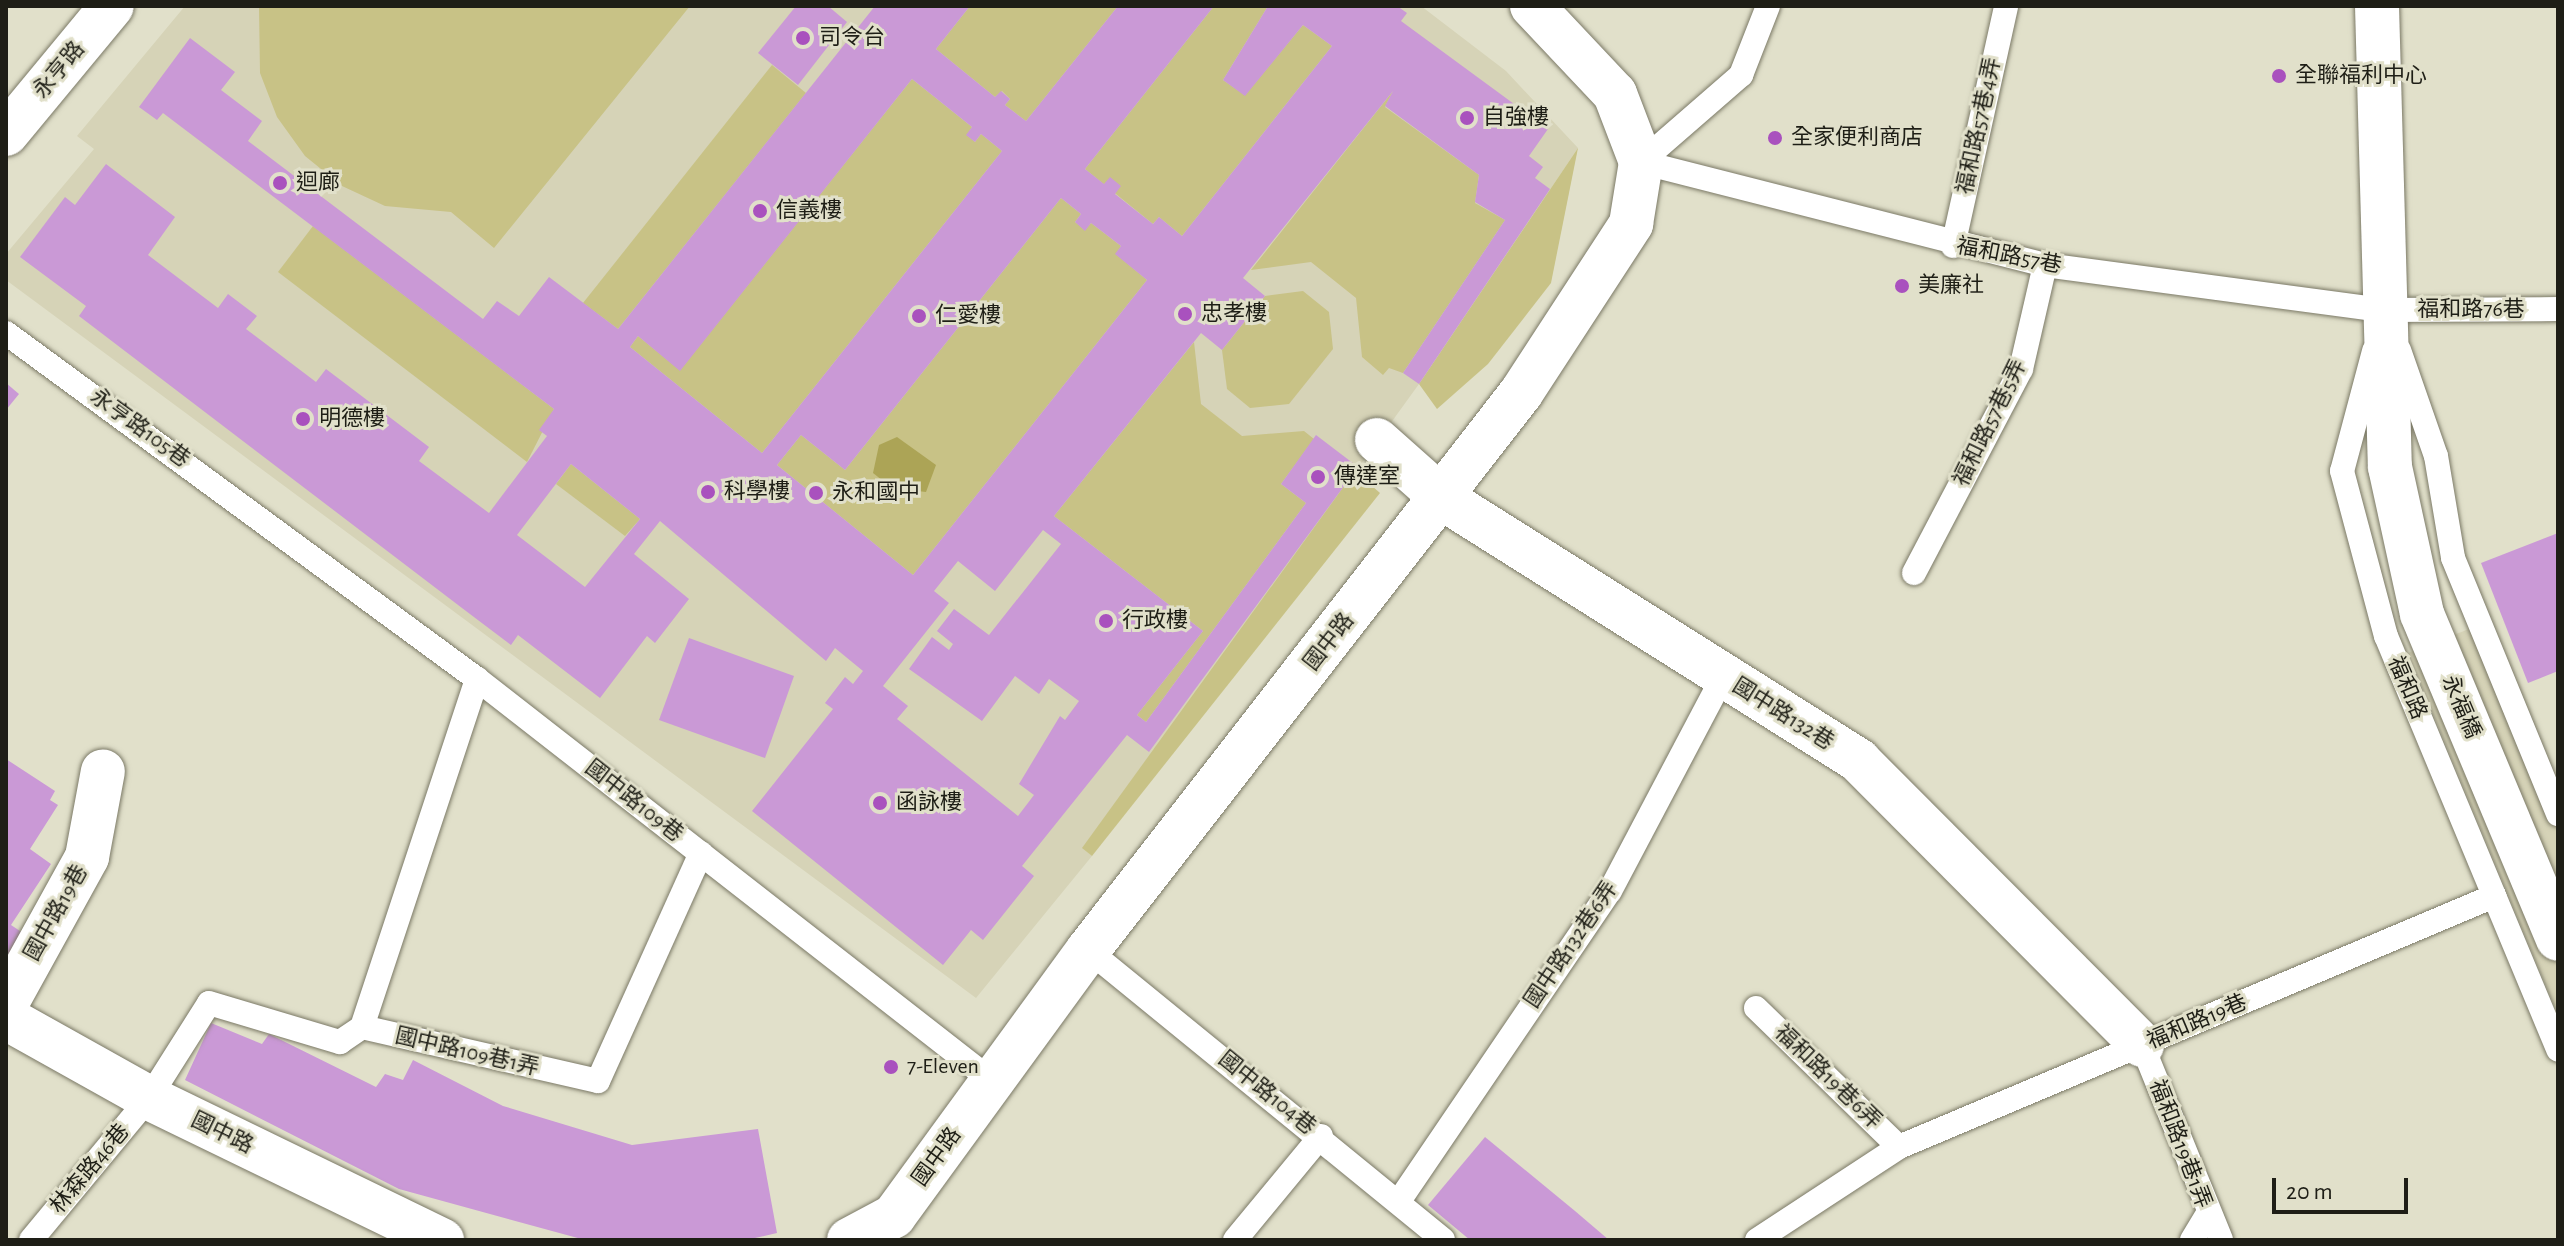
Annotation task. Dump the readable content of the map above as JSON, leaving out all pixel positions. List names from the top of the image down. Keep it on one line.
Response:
{"streets":{"street":["永亨路","國中路","福和路","永福橋","國中路132巷","國中路19巷"],"lane":["福和路57巷4弄","福和路57巷","福和路76巷","福和路57巷5弄","永亨路105巷","國中路109巷","國中路132巷6弄","福和路19巷","國中路109巷1弄","福和路19巷6弄","國中路104巷","福和路19巷1弄","林森路46巷"]},"crossings":[["福和路57巷4弄","福和路57巷"],["福和路57巷","福和路76巷"],["福和路57巷","福和路57巷5弄"],["福和路57巷","國中路"],["福和路57巷","福和路"],["福和路76巷","福和路"],["永亨路105巷","國中路109巷"],["國中路","國中路132巷"],["國中路","國中路109巷"],["國中路","國中路104巷"],["國中路","林森路46巷"],["福和路","永福橋"],["福和路","福和路19巷"],["國中路132巷","國中路132巷6弄"],["國中路132巷","福和路19巷"],["國中路132巷","福和路19巷1弄"],["國中路109巷","國中路109巷1弄"],["國中路132巷6弄","國中路104巷"],["福和路19巷","福和路19巷6弄"],["福和路19巷","福和路19巷1弄"]],"places":["司令台","全聯福利中心","自強樓","全家便利商店","迴廊","信義樓","美廉社","忠孝樓","仁愛樓","明德樓","傳達室","科學樓","永和國中","行政樓","函詠樓","7-Eleven"],"scale_bar":"20 m"}
